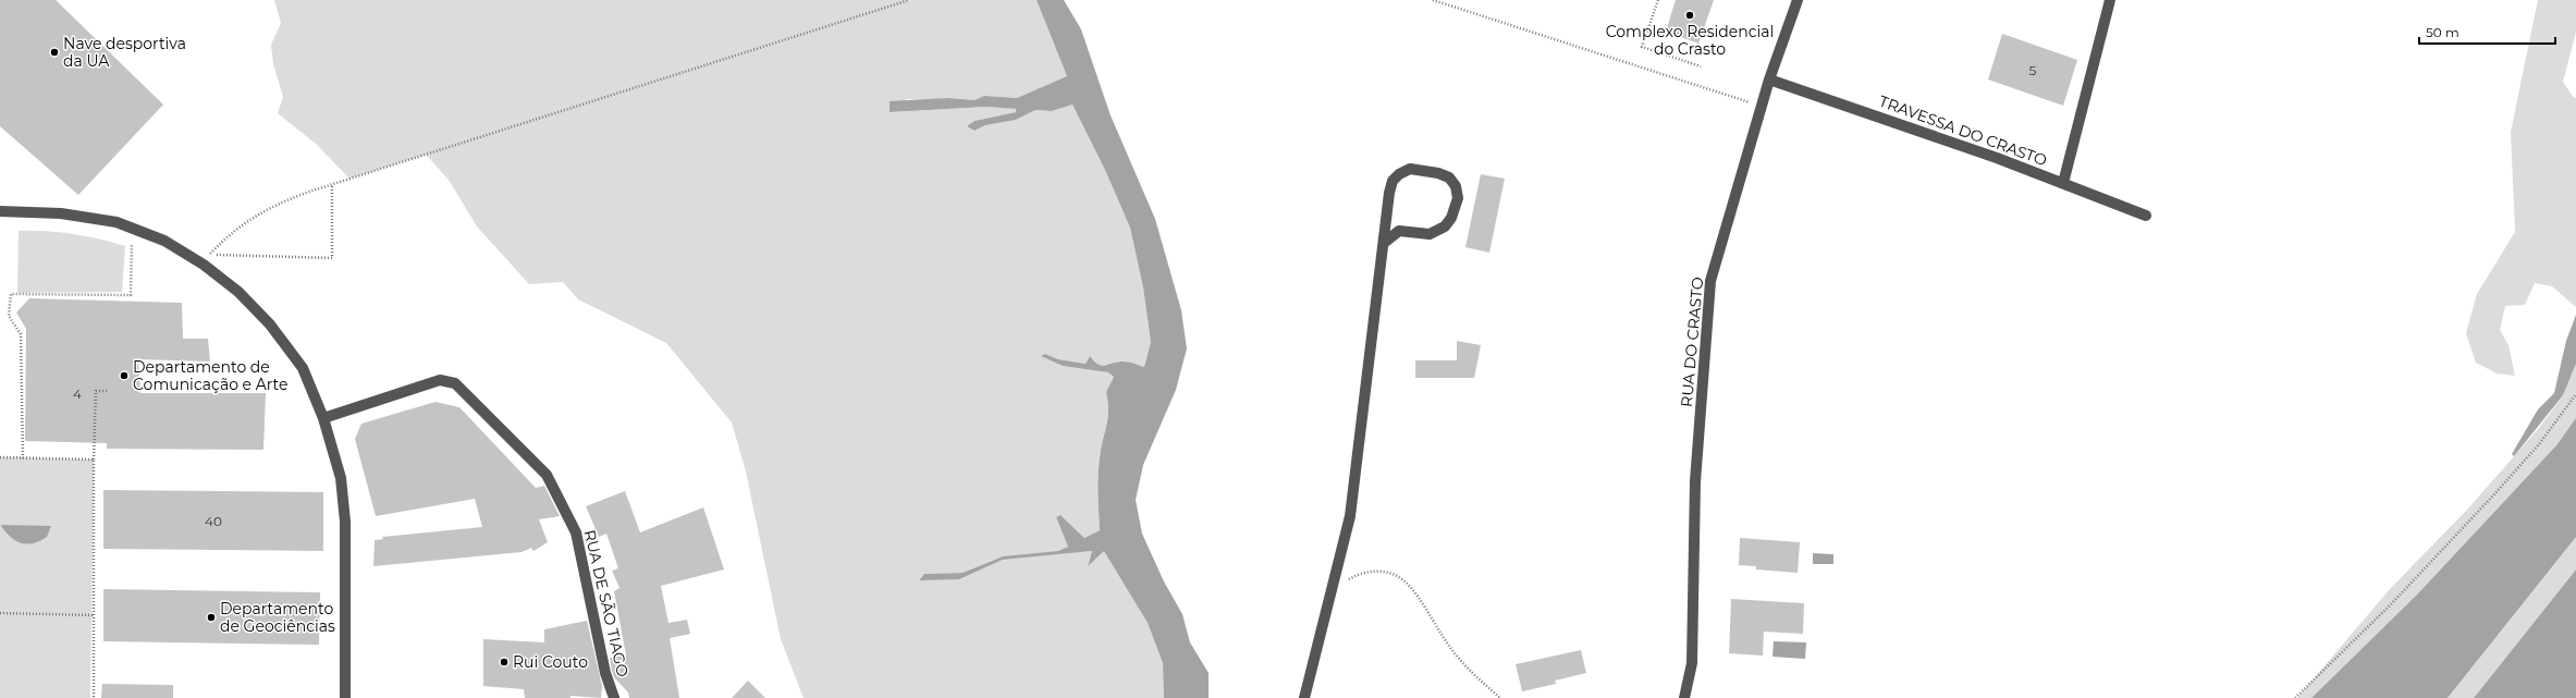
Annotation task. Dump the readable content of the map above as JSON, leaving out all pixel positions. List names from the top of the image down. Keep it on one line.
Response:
{"streets":{"street":["TRAVESSA DO CRASTO","RUA DO CRASTO","RUA DE SÃO TIAGO"]},"crossings":[["TRAVESSA DO CRASTO","RUA DO CRASTO"]],"places":["Complexo Residencial do Crasto","Nave desportiva da UA","Departamento de Comunicação e Arte","Departamento de Geociências","Rui Couto"],"house_numbers":["5","4","40"],"scale_bar":"50 m"}
